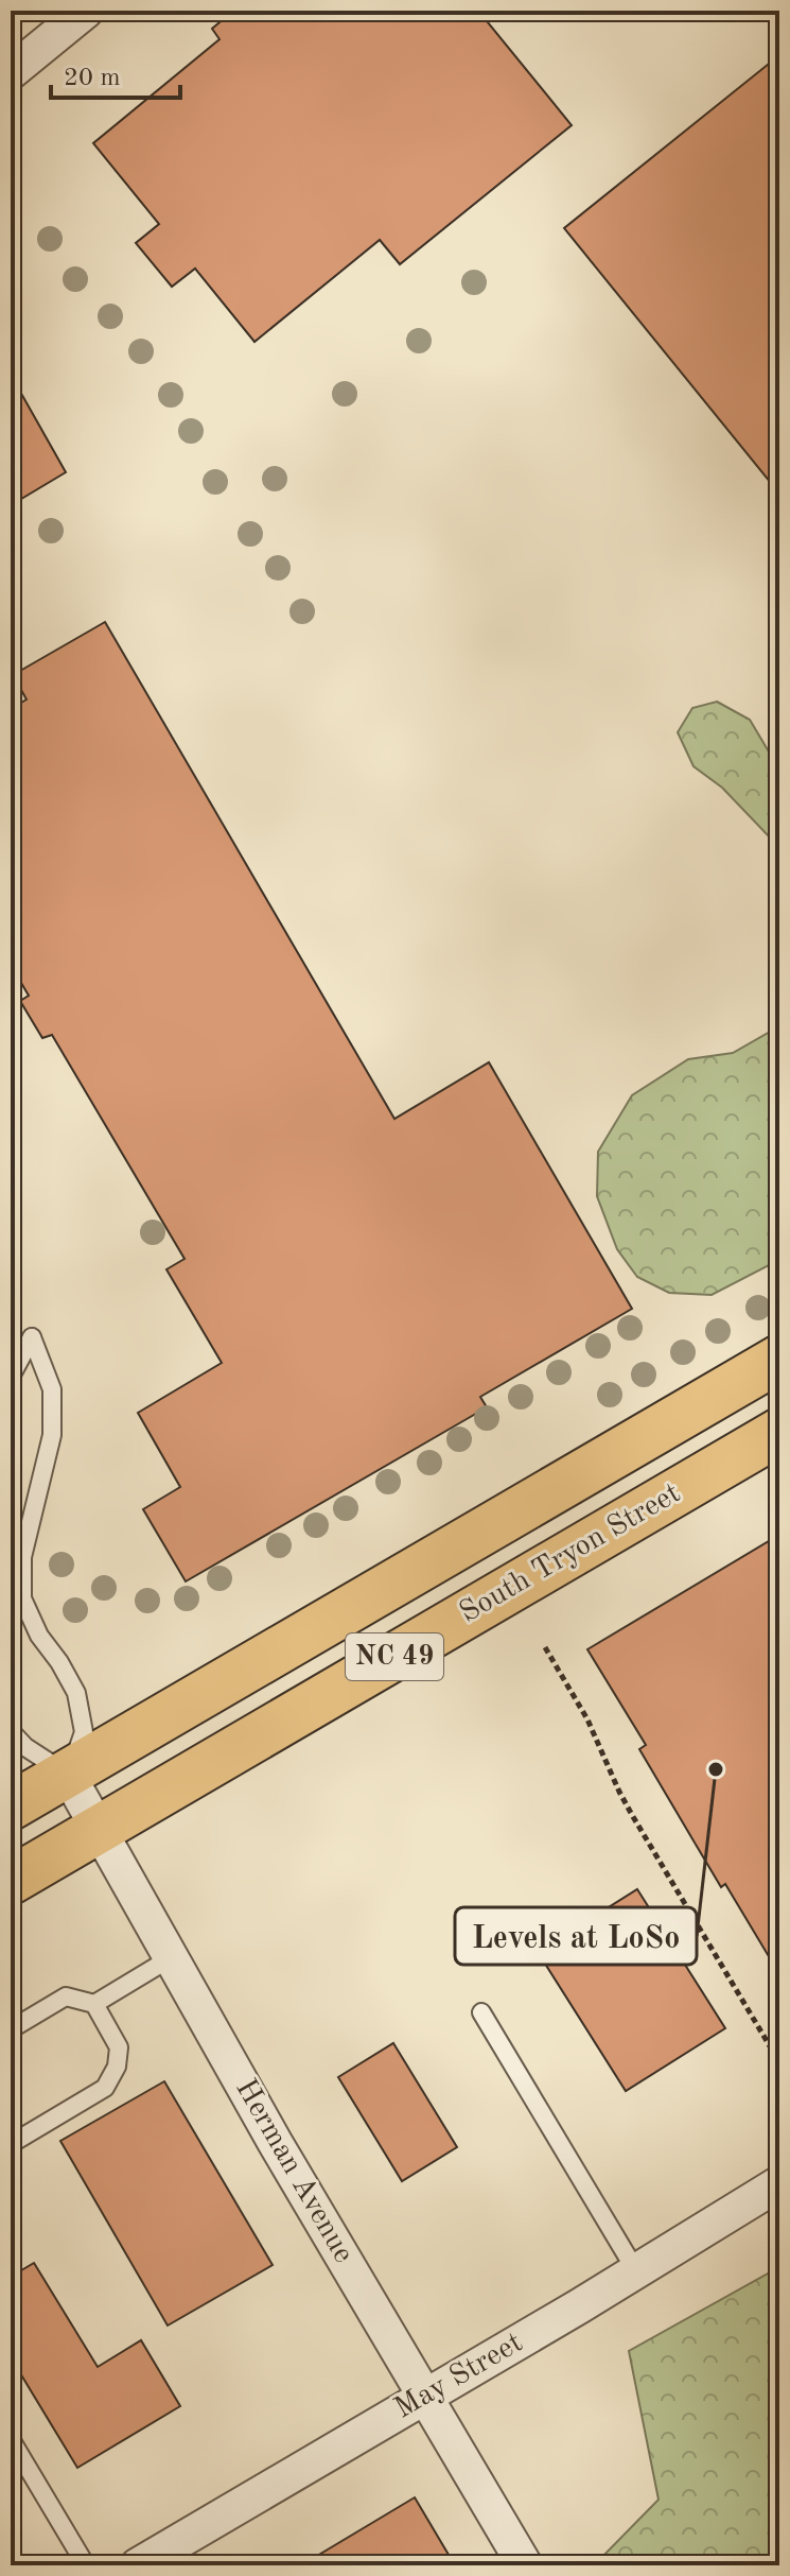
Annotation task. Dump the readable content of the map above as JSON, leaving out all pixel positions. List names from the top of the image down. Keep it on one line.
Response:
{"streets":{"main road":["South Tryon Street","NC 49"],"street":["Herman Avenue","May Street"]},"crossings":[["South Tryon Street","Herman Avenue"],["Herman Avenue","May Street"]],"places":["Levels at LoSo"],"scale_bar":"20 m"}
